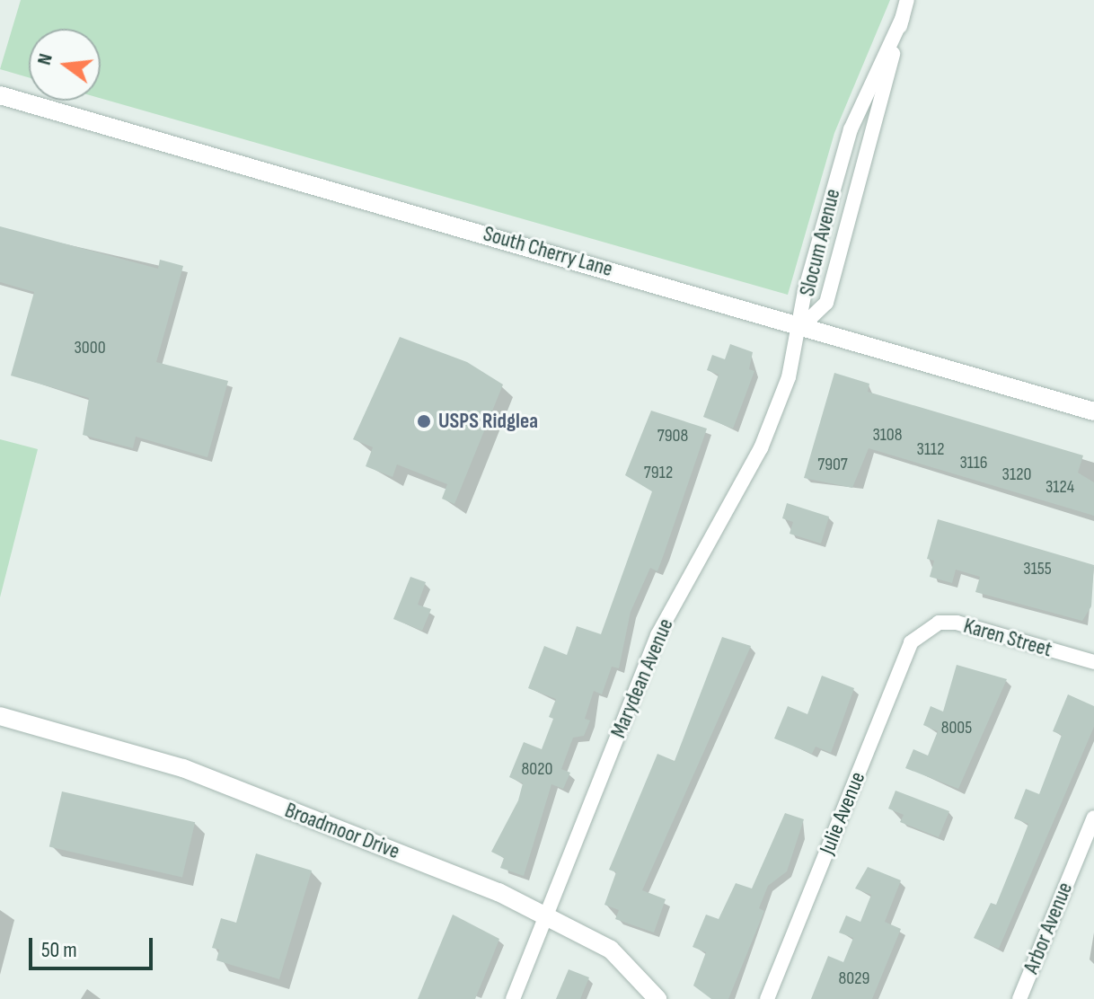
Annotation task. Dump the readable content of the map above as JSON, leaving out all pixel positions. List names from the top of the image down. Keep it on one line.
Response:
{"streets":{"street":["Slocum Avenue","South Cherry Lane","Karen Street","Marydean Avenue","Julie Avenue","Broadmoor Drive","Arbor Avenue"]},"crossings":[["Slocum Avenue","South Cherry Lane"],["Slocum Avenue","Marydean Avenue"],["South Cherry Lane","Marydean Avenue"],["Karen Street","Julie Avenue"],["Marydean Avenue","Broadmoor Drive"]],"places":["USPS Ridglea"],"house_numbers":["3000","3108","7908","3112","3116","7907","7912","3120","3124","3155","8005","8020","8029"],"scale_bar":"50 m","north":"left"}
